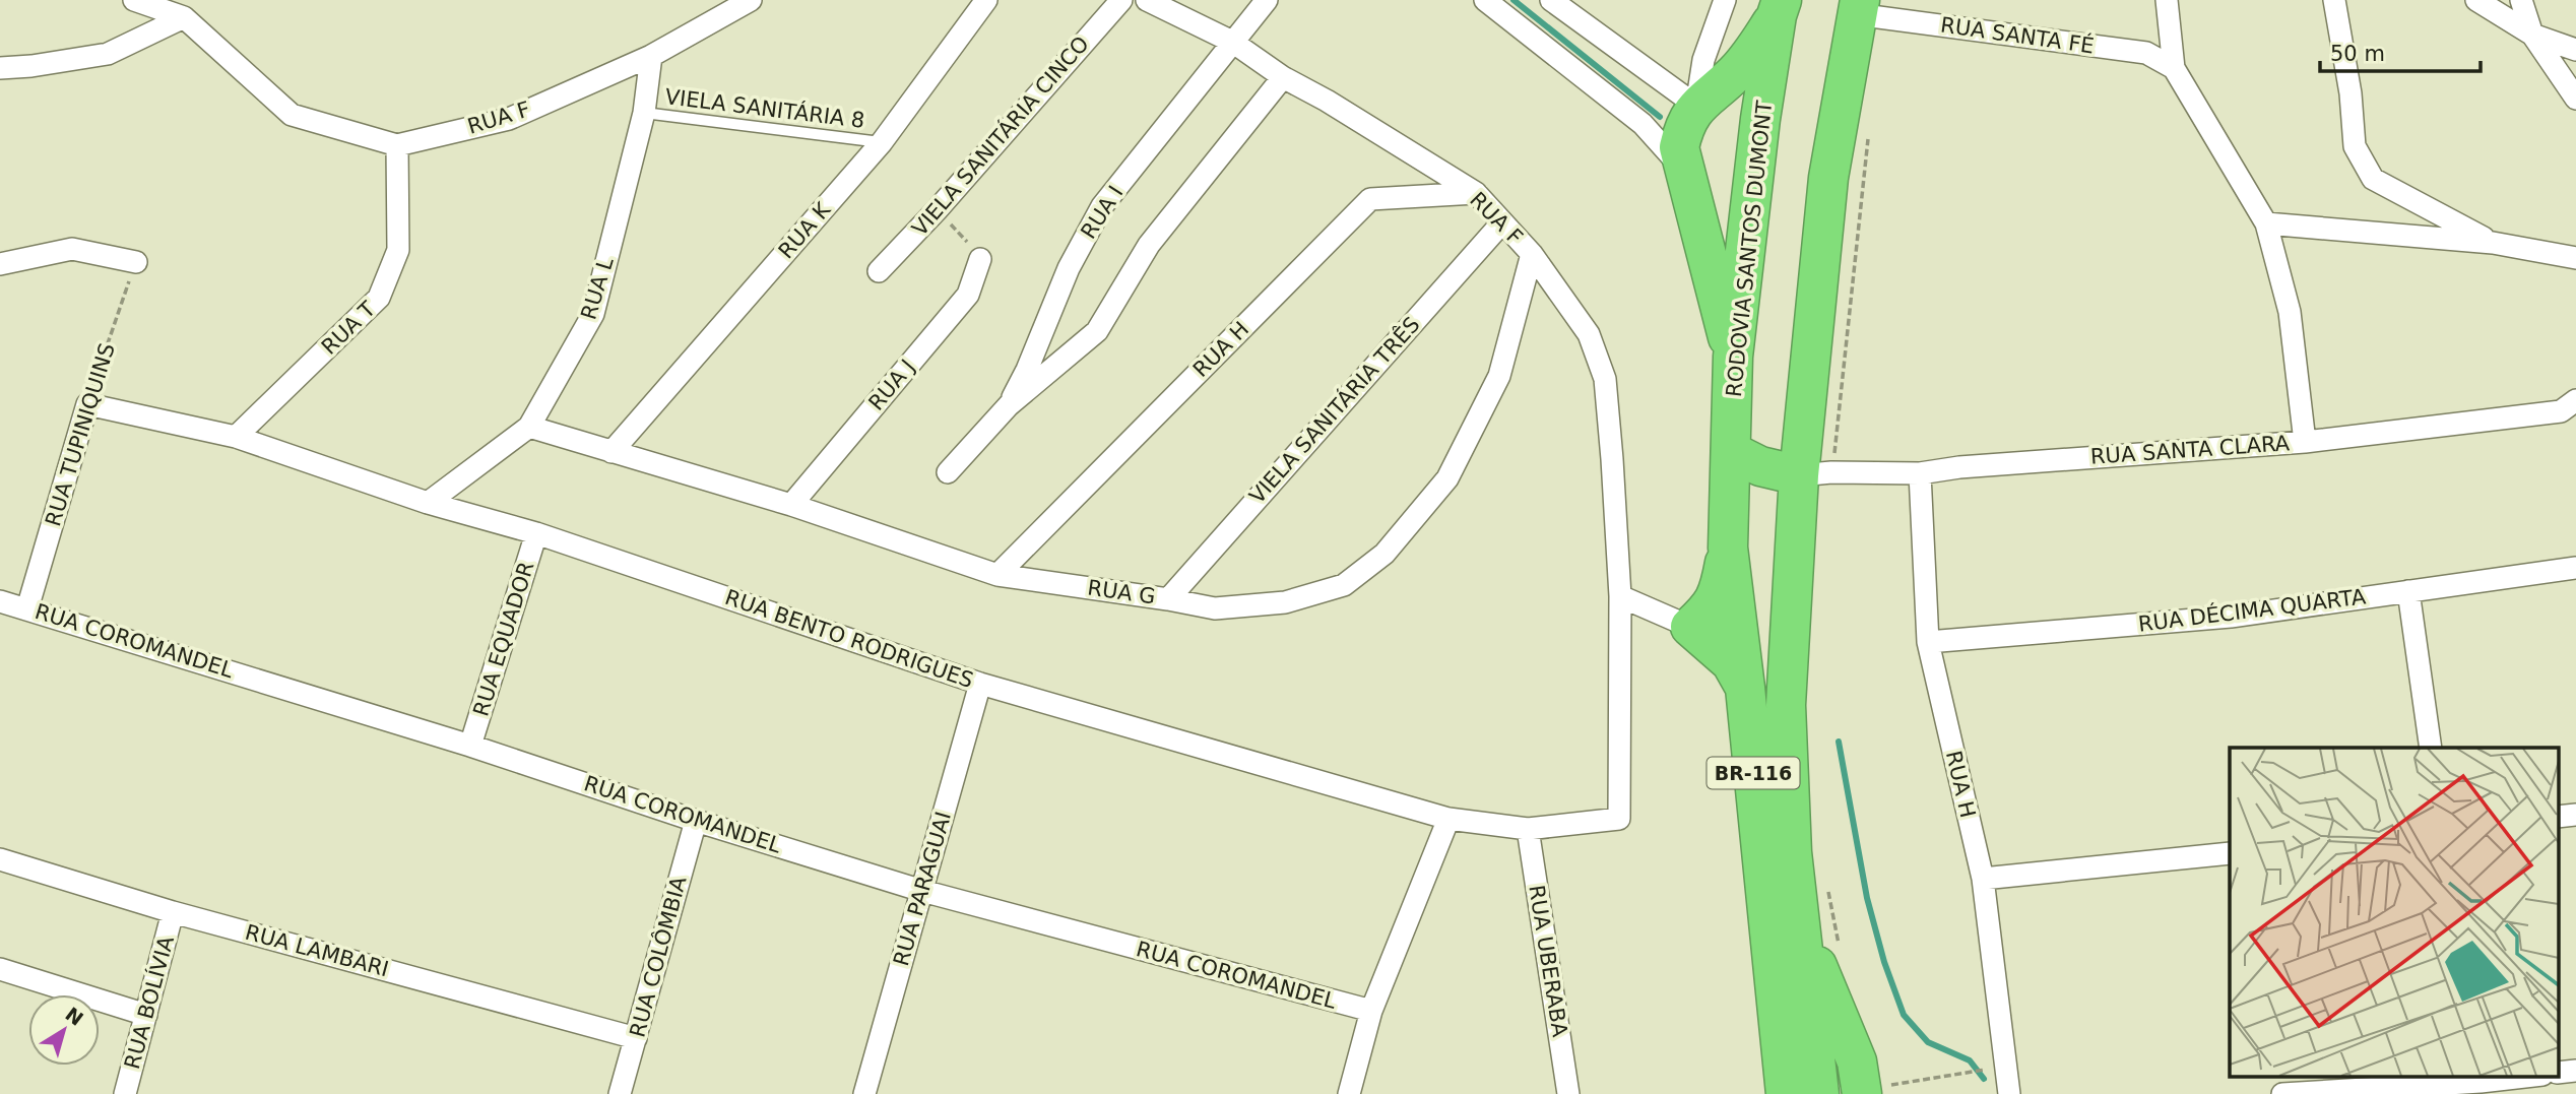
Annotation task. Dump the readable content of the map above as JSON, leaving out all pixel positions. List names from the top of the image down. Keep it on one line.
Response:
{"streets":{"highway":["RODOVIA SANTOS DUMONT","BR-116"],"street":["RUA SANTA FÉ","RUA F","VIELA SANITÁRIA CINCO","RUA I","RUA K","RUA L","RUA T","RUA H","RUA J","VIELA SANITÁRIA TRÊS","RUA TUPINIQUINS","RUA SANTA CLARA","RUA G","RUA DÉCIMA QUARTA","RUA EQUADOR","RUA BENTO RODRIGUES","RUA COROMANDEL","RUA PARAGUAI","RUA LAMBARI","RUA COLÔMBIA","RUA UBERABA","RUA BOLÍVIA"],"lane":["VIELA SANITÁRIA 8"]},"crossings":[["RUA SANTA FÉ","BR-116"],["VIELA SANITÁRIA 8","RUA K"],["VIELA SANITÁRIA 8","RUA L"],["RUA F","RUA I"],["RUA F","RUA L"],["RUA F","RUA T"],["RUA F","RUA H"],["RUA F","VIELA SANITÁRIA TRÊS"],["RUA F","RUA G"],["RUA F","RUA BENTO RODRIGUES"],["RUA K","RUA G"],["RUA L","RUA G"],["RUA L","RUA BENTO RODRIGUES"],["RUA T","RUA BENTO RODRIGUES"],["RUA H","RUA SANTA CLARA"],["RUA H","RUA G"],["RUA H","RUA DÉCIMA QUARTA"],["RUA J","RUA G"],["VIELA SANITÁRIA TRÊS","RUA G"],["RUA TUPINIQUINS","RUA BENTO RODRIGUES"],["RUA TUPINIQUINS","RUA COROMANDEL"],["RUA SANTA CLARA","BR-116"],["RUA EQUADOR","RUA BENTO RODRIGUES"],["RUA EQUADOR","RUA COROMANDEL"],["RUA BENTO RODRIGUES","RUA PARAGUAI"],["RUA BENTO RODRIGUES","RUA UBERABA"],["RUA COROMANDEL","RUA PARAGUAI"],["RUA COROMANDEL","RUA COLÔMBIA"],["RUA LAMBARI","RUA COLÔMBIA"],["RUA LAMBARI","RUA BOLÍVIA"]],"scale_bar":"50 m","north":"top right"}
